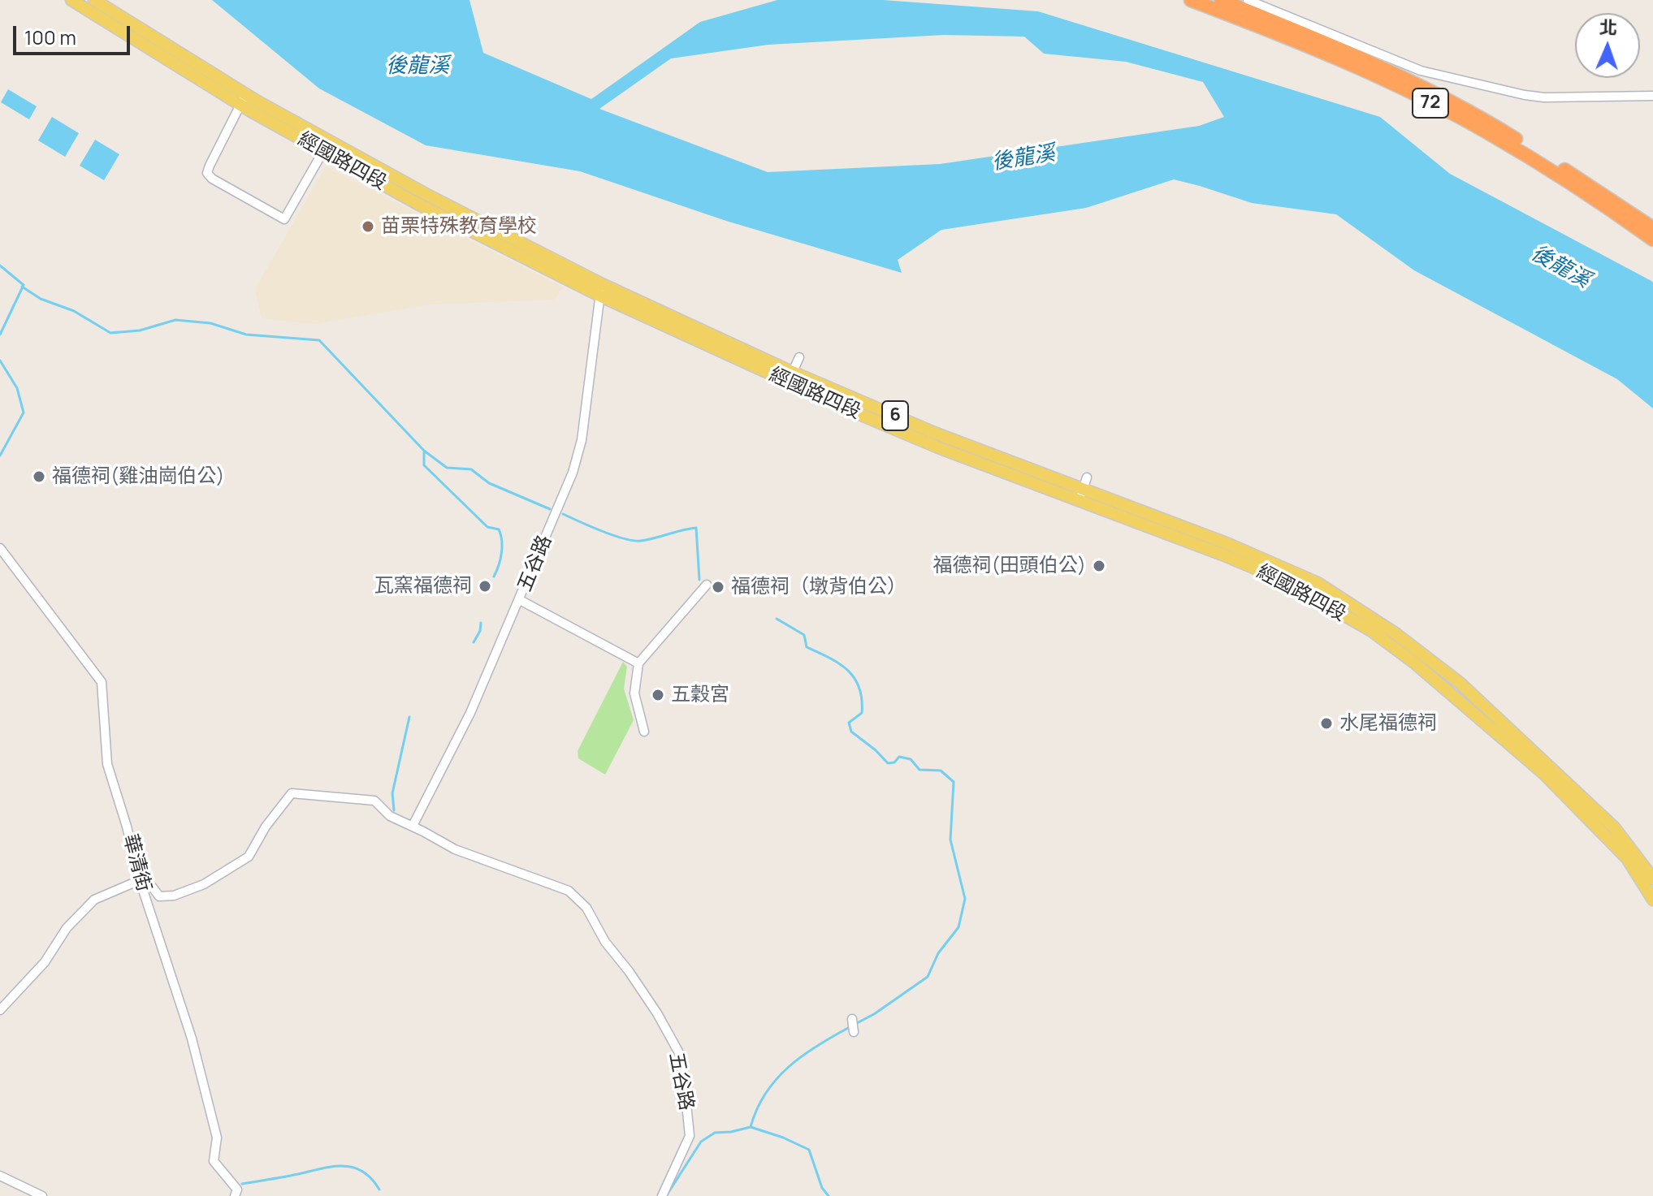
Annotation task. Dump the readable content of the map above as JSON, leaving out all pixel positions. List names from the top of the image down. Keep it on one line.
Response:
{"streets":{"highway":["72"],"main road":["經國路四段","6"],"street":["五谷路","華清街"]},"crossings":[["經國路四段","五谷路"],["五谷路","華清街"]],"water":["後龍溪"],"places":["苗栗特殊教育學校","福德祠(雞油崗伯公)","福德祠(田頭伯公)","瓦窯福德祠","福德祠（墩背伯公）","五穀宮","水尾福德祠"],"scale_bar":"100 m","north":"top"}
